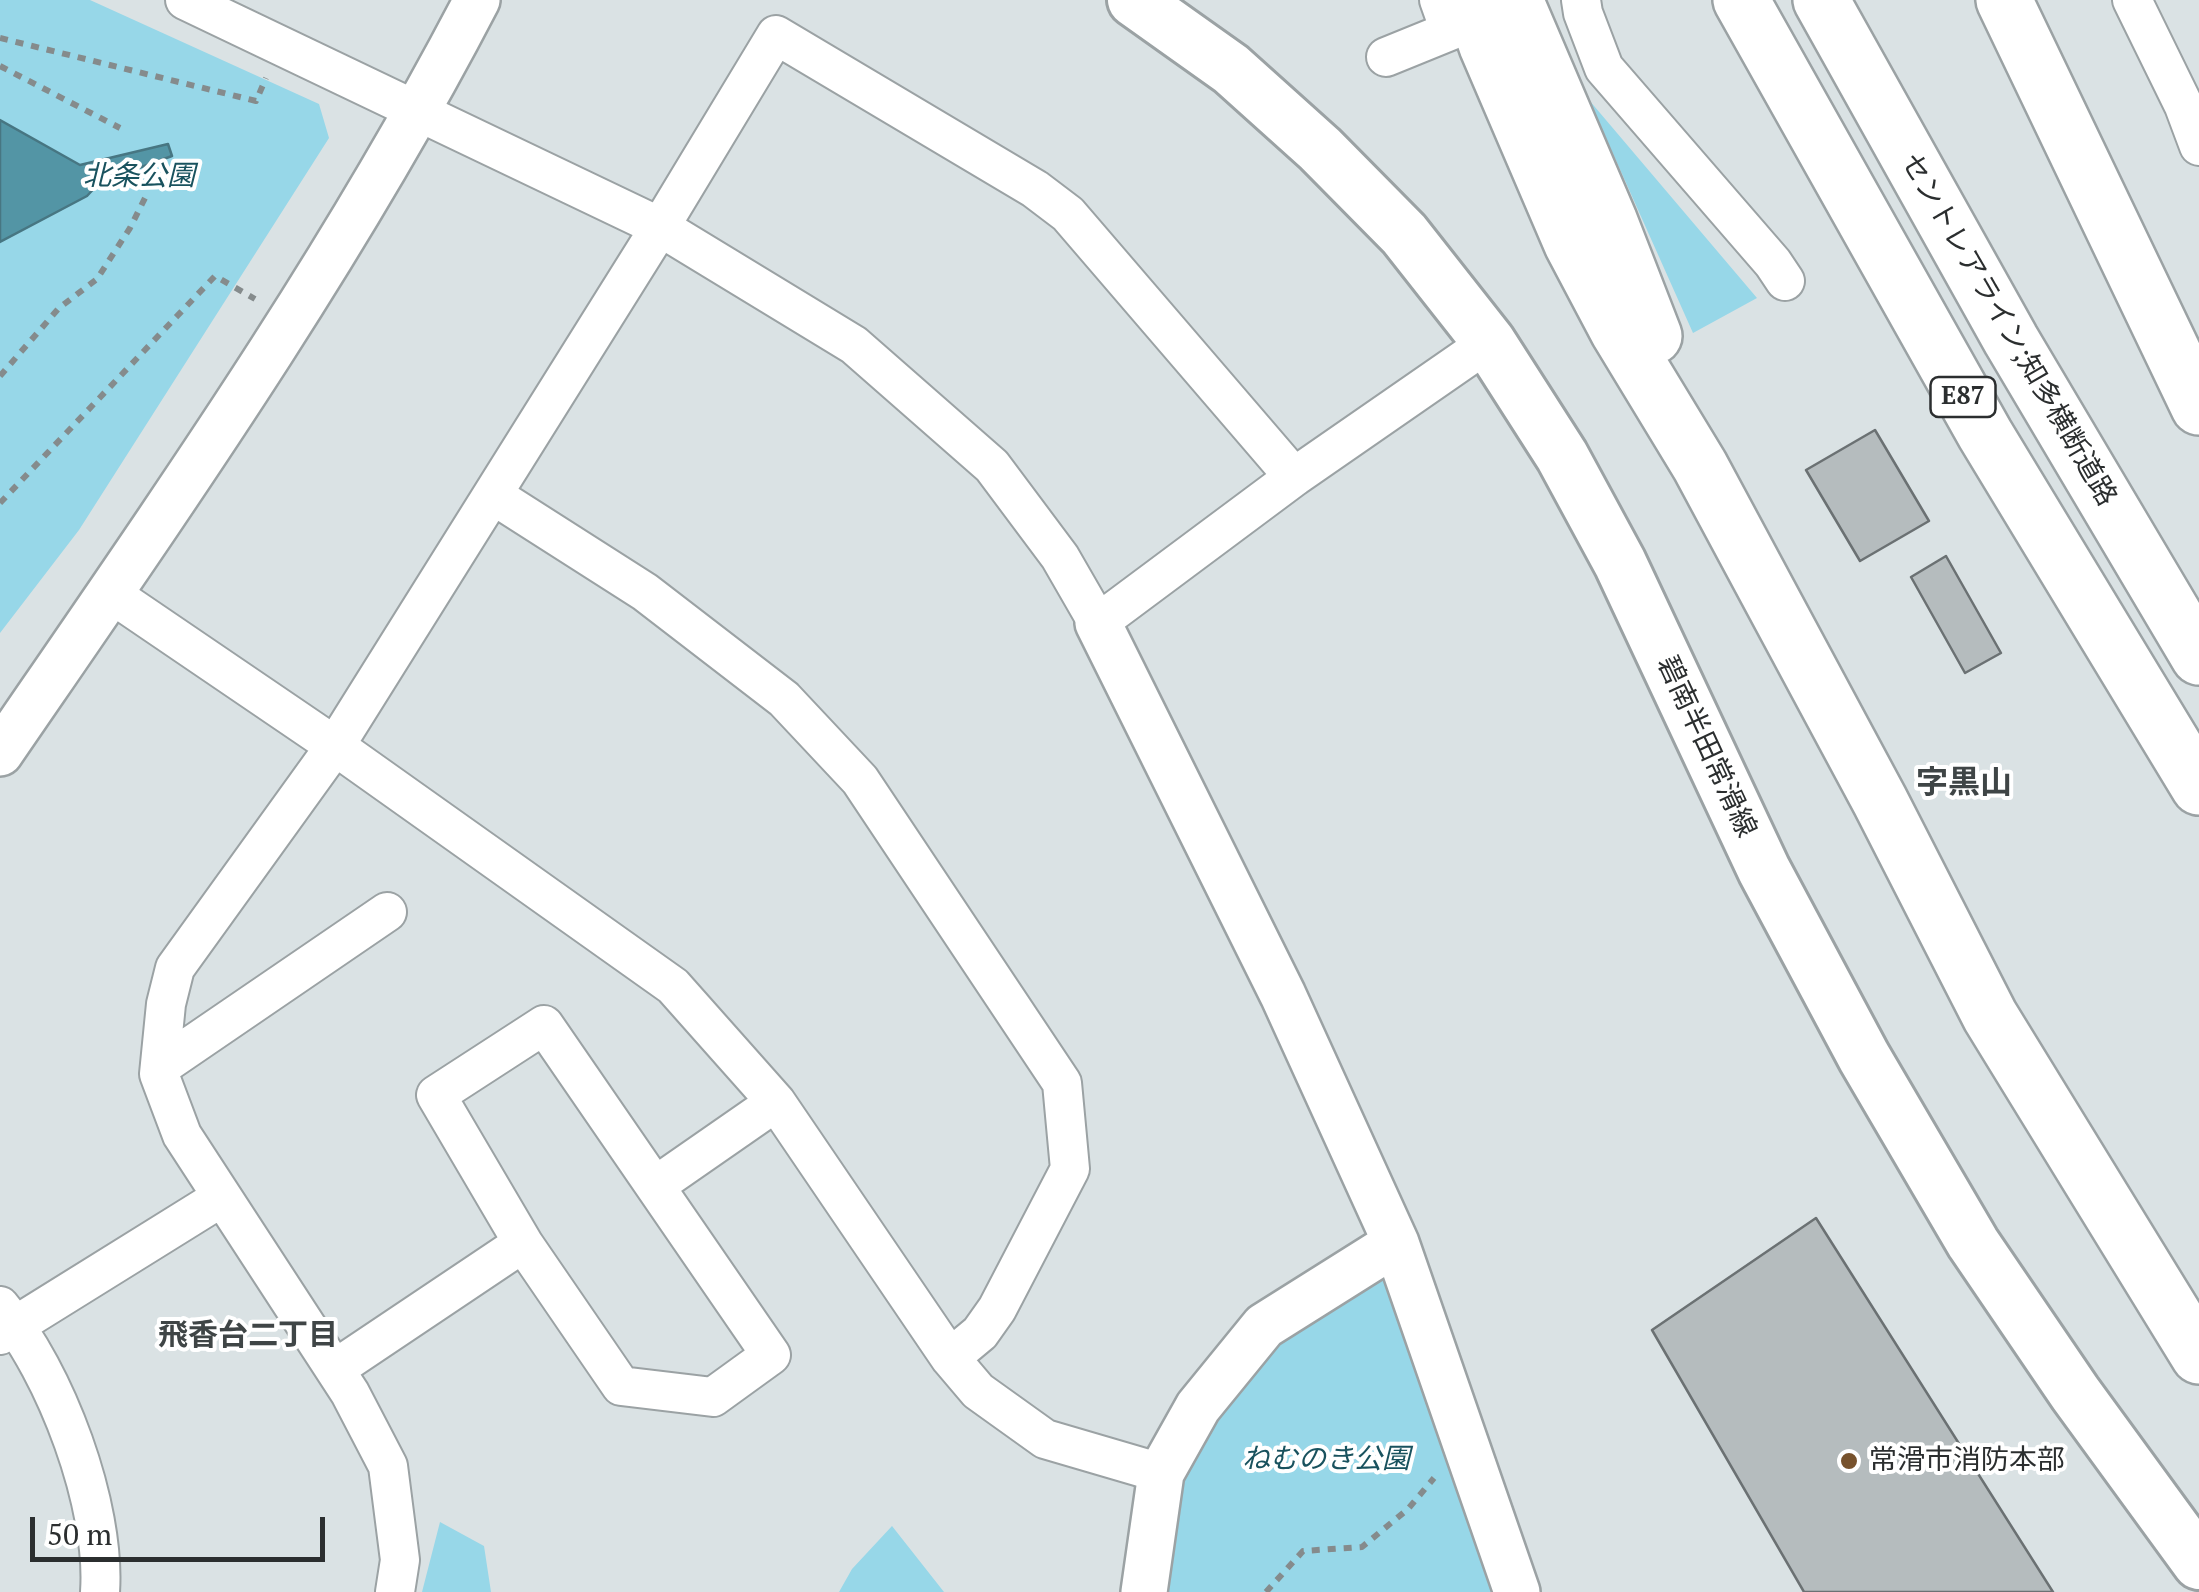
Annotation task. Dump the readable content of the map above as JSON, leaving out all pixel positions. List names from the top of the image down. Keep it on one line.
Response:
{"streets":{"highway":["セントレアライン;知多横断道路","E87"],"main road":["碧南半田常滑線"]},"districts":["字黒山","飛香台二丁目"],"parks":["北条公園","ねむのき公園"],"places":["常滑市消防本部"],"scale_bar":"50 m"}
